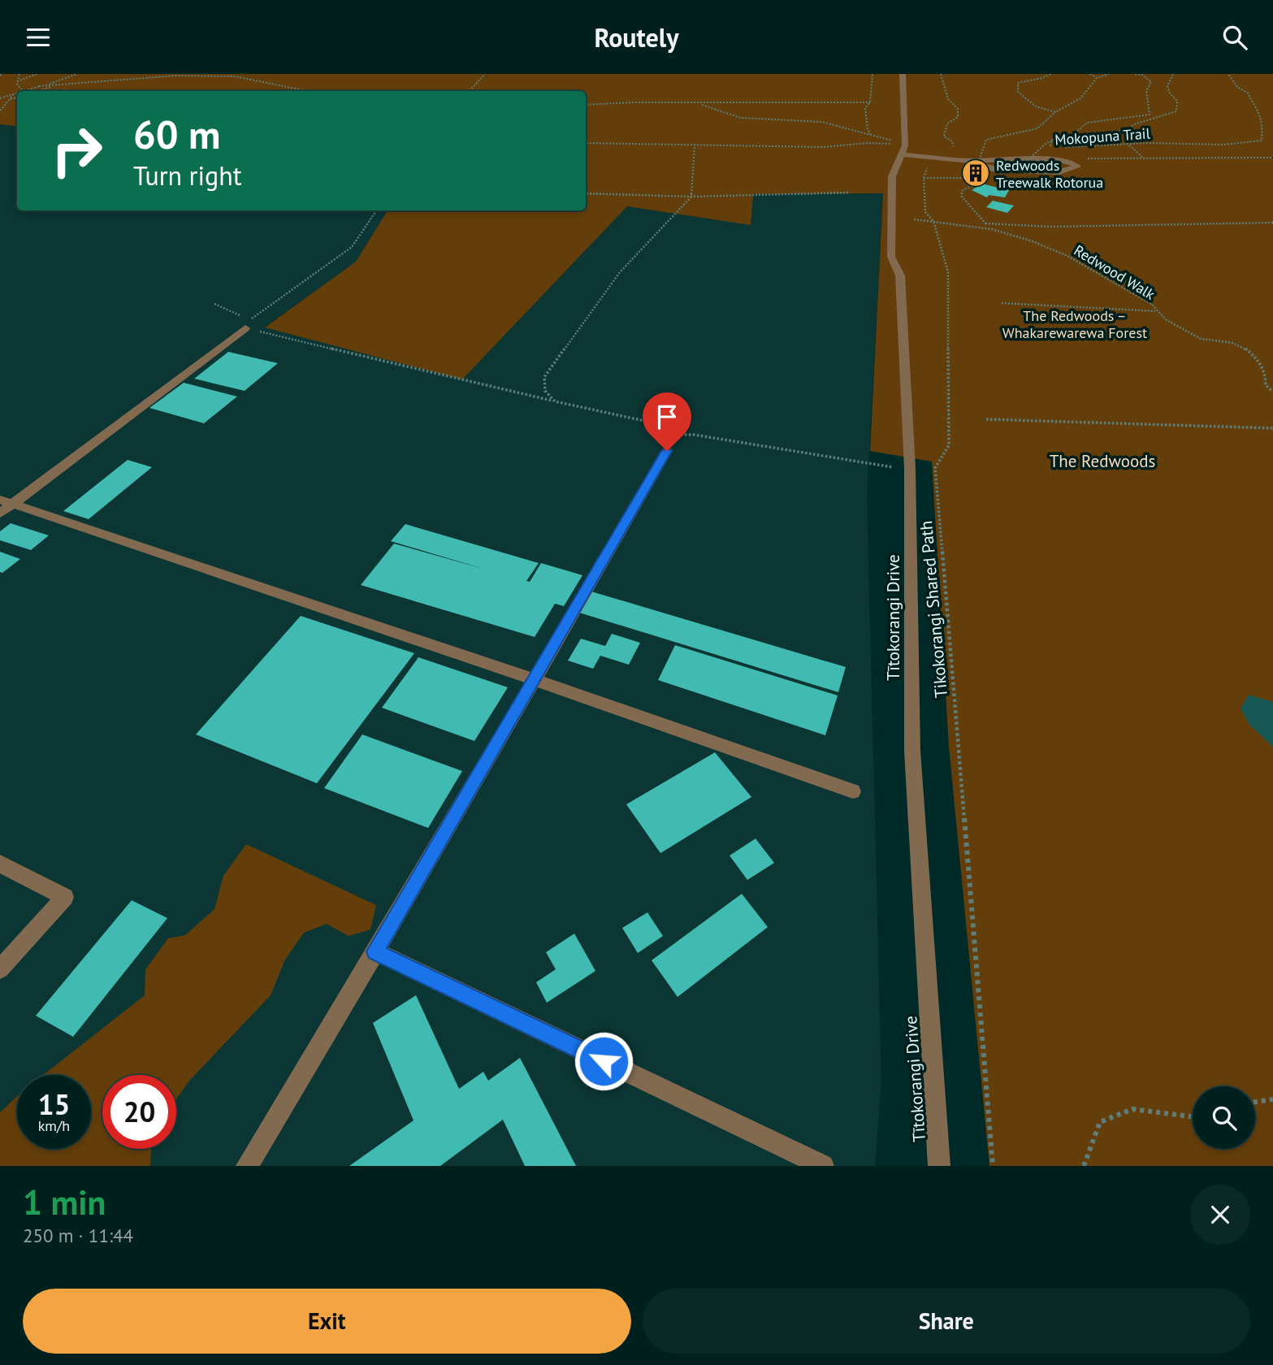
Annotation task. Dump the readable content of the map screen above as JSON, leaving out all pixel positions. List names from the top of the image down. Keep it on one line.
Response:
{"streets":{"street":["Tītokorangi Drive"],"path":["Mokopuna Trail","Redwood Walk","Tikokorangi Shared Path"]},"crossings":[["Redwood Walk","Tikokorangi Shared Path"]],"parks":["The Redwoods – Whakarewarewa Forest","The Redwoods"],"places":{"building":["Redwoods Treewalk Rotorua"]},"page":{"header":"Routely","turn":["60 m","Turn right"],"speed":"15 km/h","limit":"20","heading":["1 min","250 m · 11:44"],"buttons":["Exit","Share"]}}
